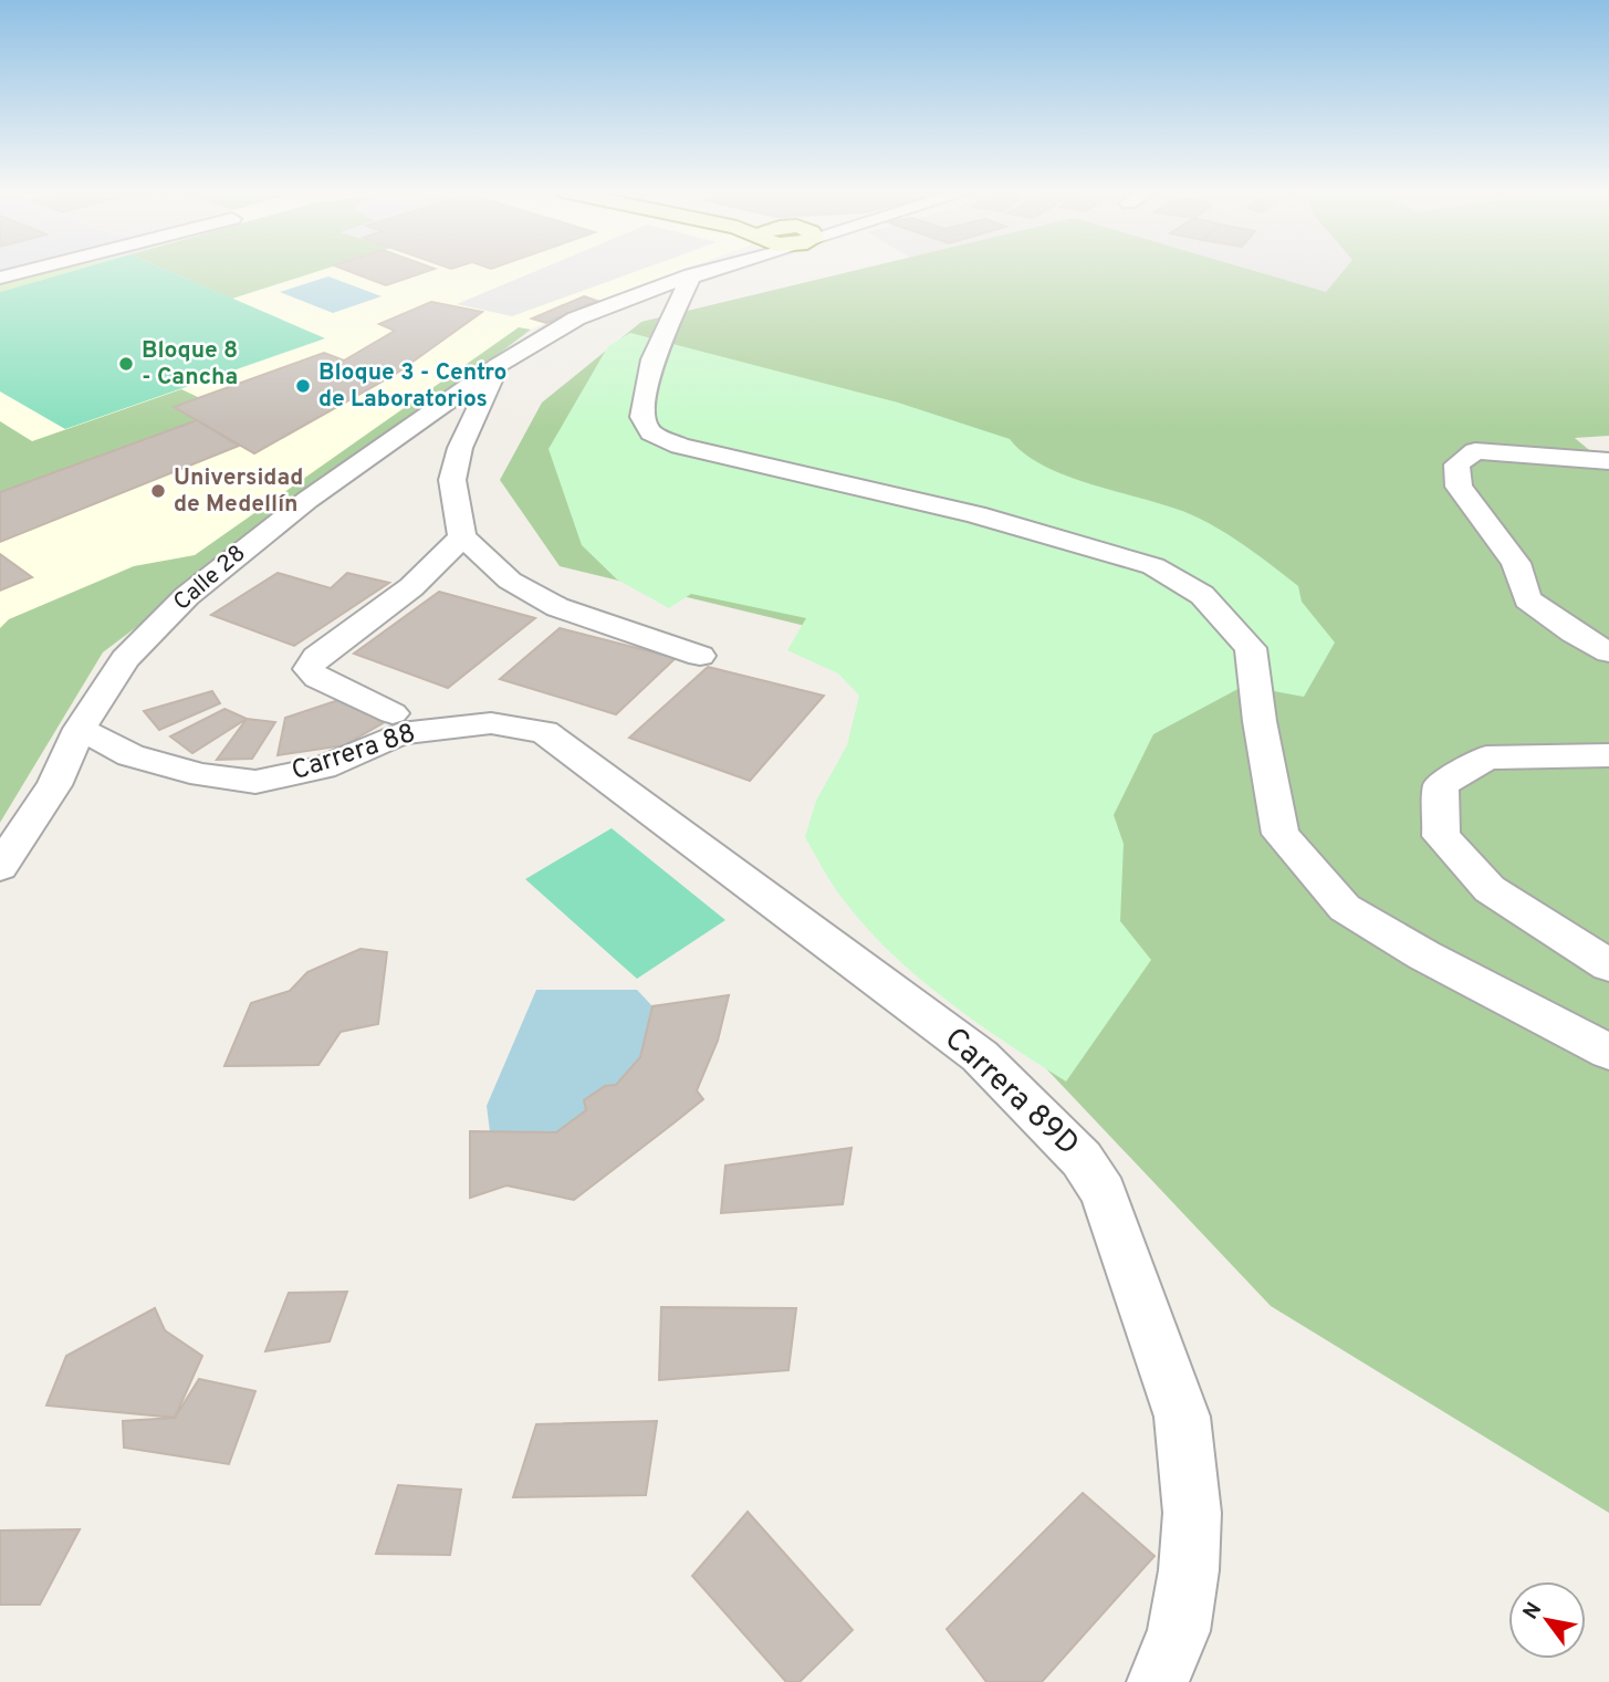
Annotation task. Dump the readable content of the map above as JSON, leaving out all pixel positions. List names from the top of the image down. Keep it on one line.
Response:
{"streets":{"street":["Calle 28","Carrera 88","Carrera 89D"]},"crossings":[["Calle 28","Carrera 88"],["Carrera 88","Carrera 89D"]],"places":["Bloque 8 - Cancha","Bloque 3 - Centro de Laboratorios","Universidad de Medellín"],"north":"top left"}
